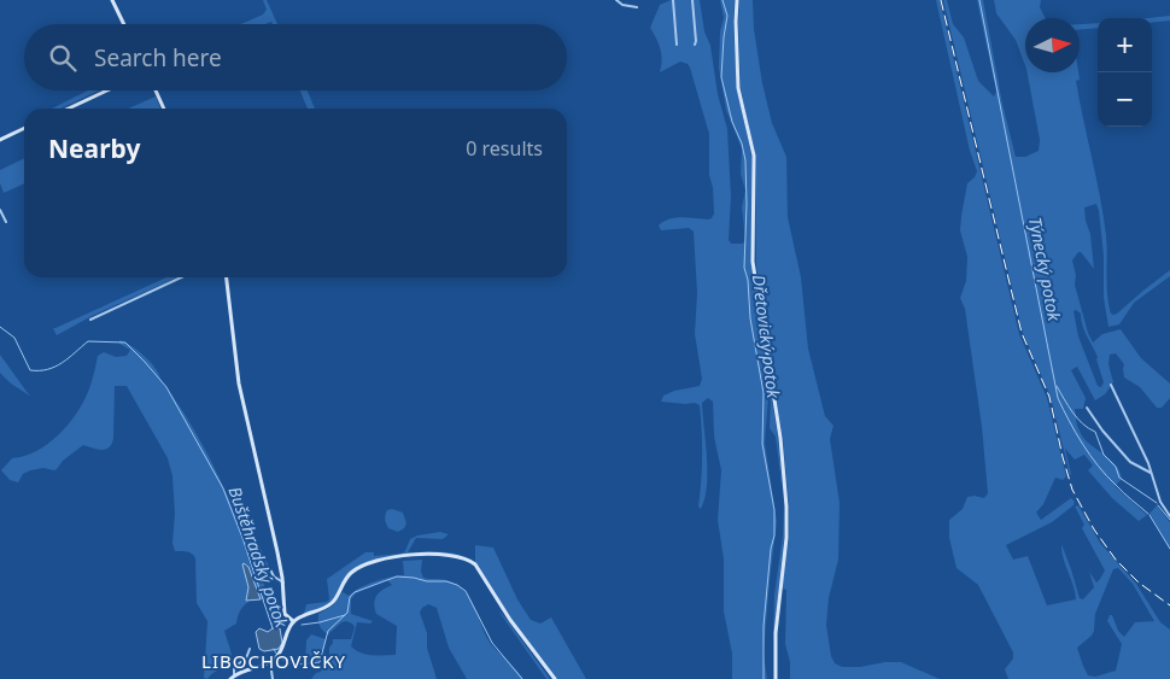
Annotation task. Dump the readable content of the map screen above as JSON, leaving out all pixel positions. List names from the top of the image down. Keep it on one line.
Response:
{"districts":["LIBOCHOVIČKY"],"water":["Týnecký potok","Dřetovický potok","Buštěhradský potok"],"north":"right","page":{"map_buttons":["+","−"],"search":"Search here","heading":["Nearby","0 results"]}}
